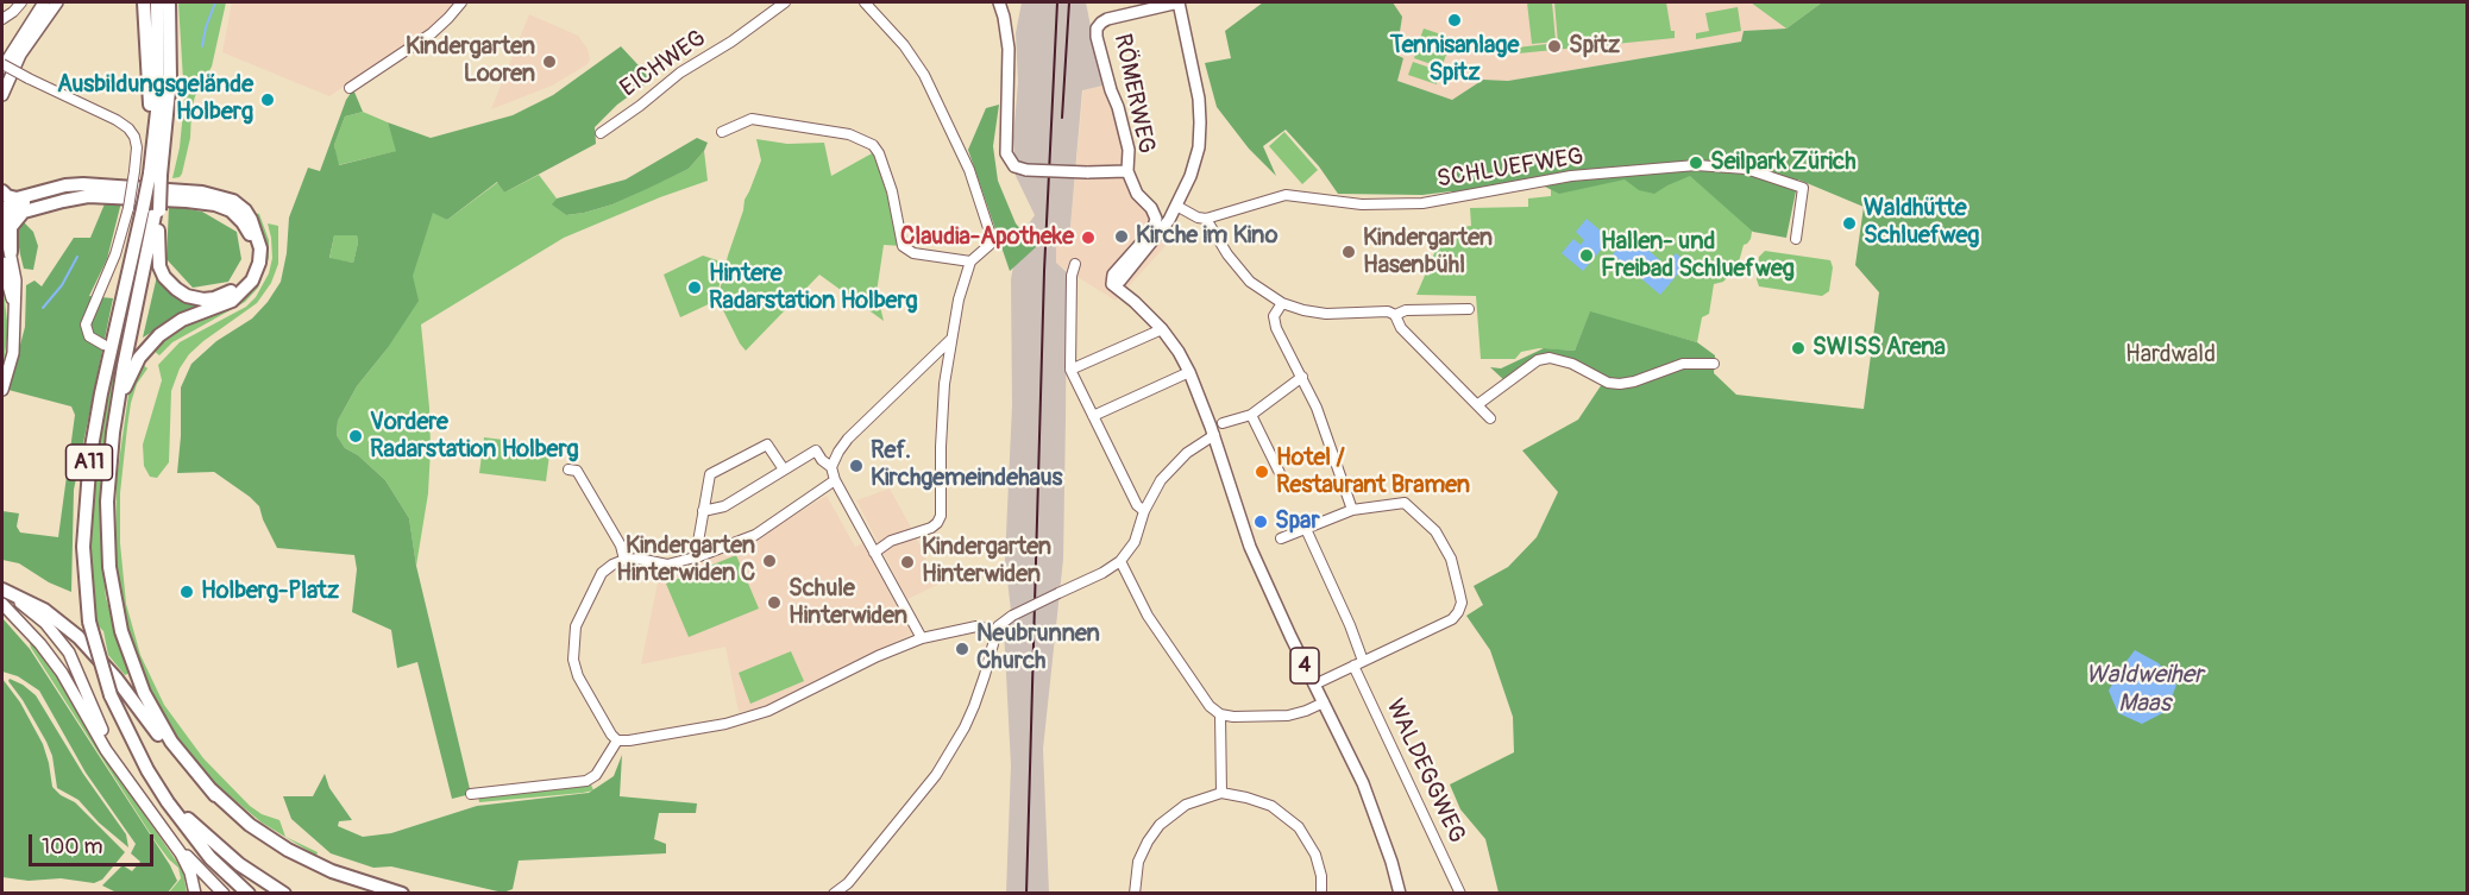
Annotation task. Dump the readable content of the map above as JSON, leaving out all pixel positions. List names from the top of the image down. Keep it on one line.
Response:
{"streets":{"highway":["A11"],"main road":["RÖMERWEG","4"],"street":["EICHWEG","SCHLUEFWEG","WALDEGGWEG"]},"crossings":[["RÖMERWEG","4"]],"water":["Waldweiher Maas"],"parks":["Hardwald"],"places":["Tennisanlage Spitz","Spitz","Kindergarten Looren","Ausbildungsgelände Holberg","Seilpark Zürich","Waldhütte Schluefweg","Kirche im Kino","Claudia-Apotheke","Kindergarten Hasenbühl","Hallen- und Freibad Schluefweg","Hintere Radarstation Holberg","SWISS Arena","Vordere Radarstation Holberg","Ref. Kirchgemeindehaus","Hotel / Restaurant Bramen","Spar","Kindergarten Hinterwiden C","Kindergarten Hinterwiden","Holberg-Platz","Schule Hinterwiden","Neubrunnen Church"],"scale_bar":"100 m"}
